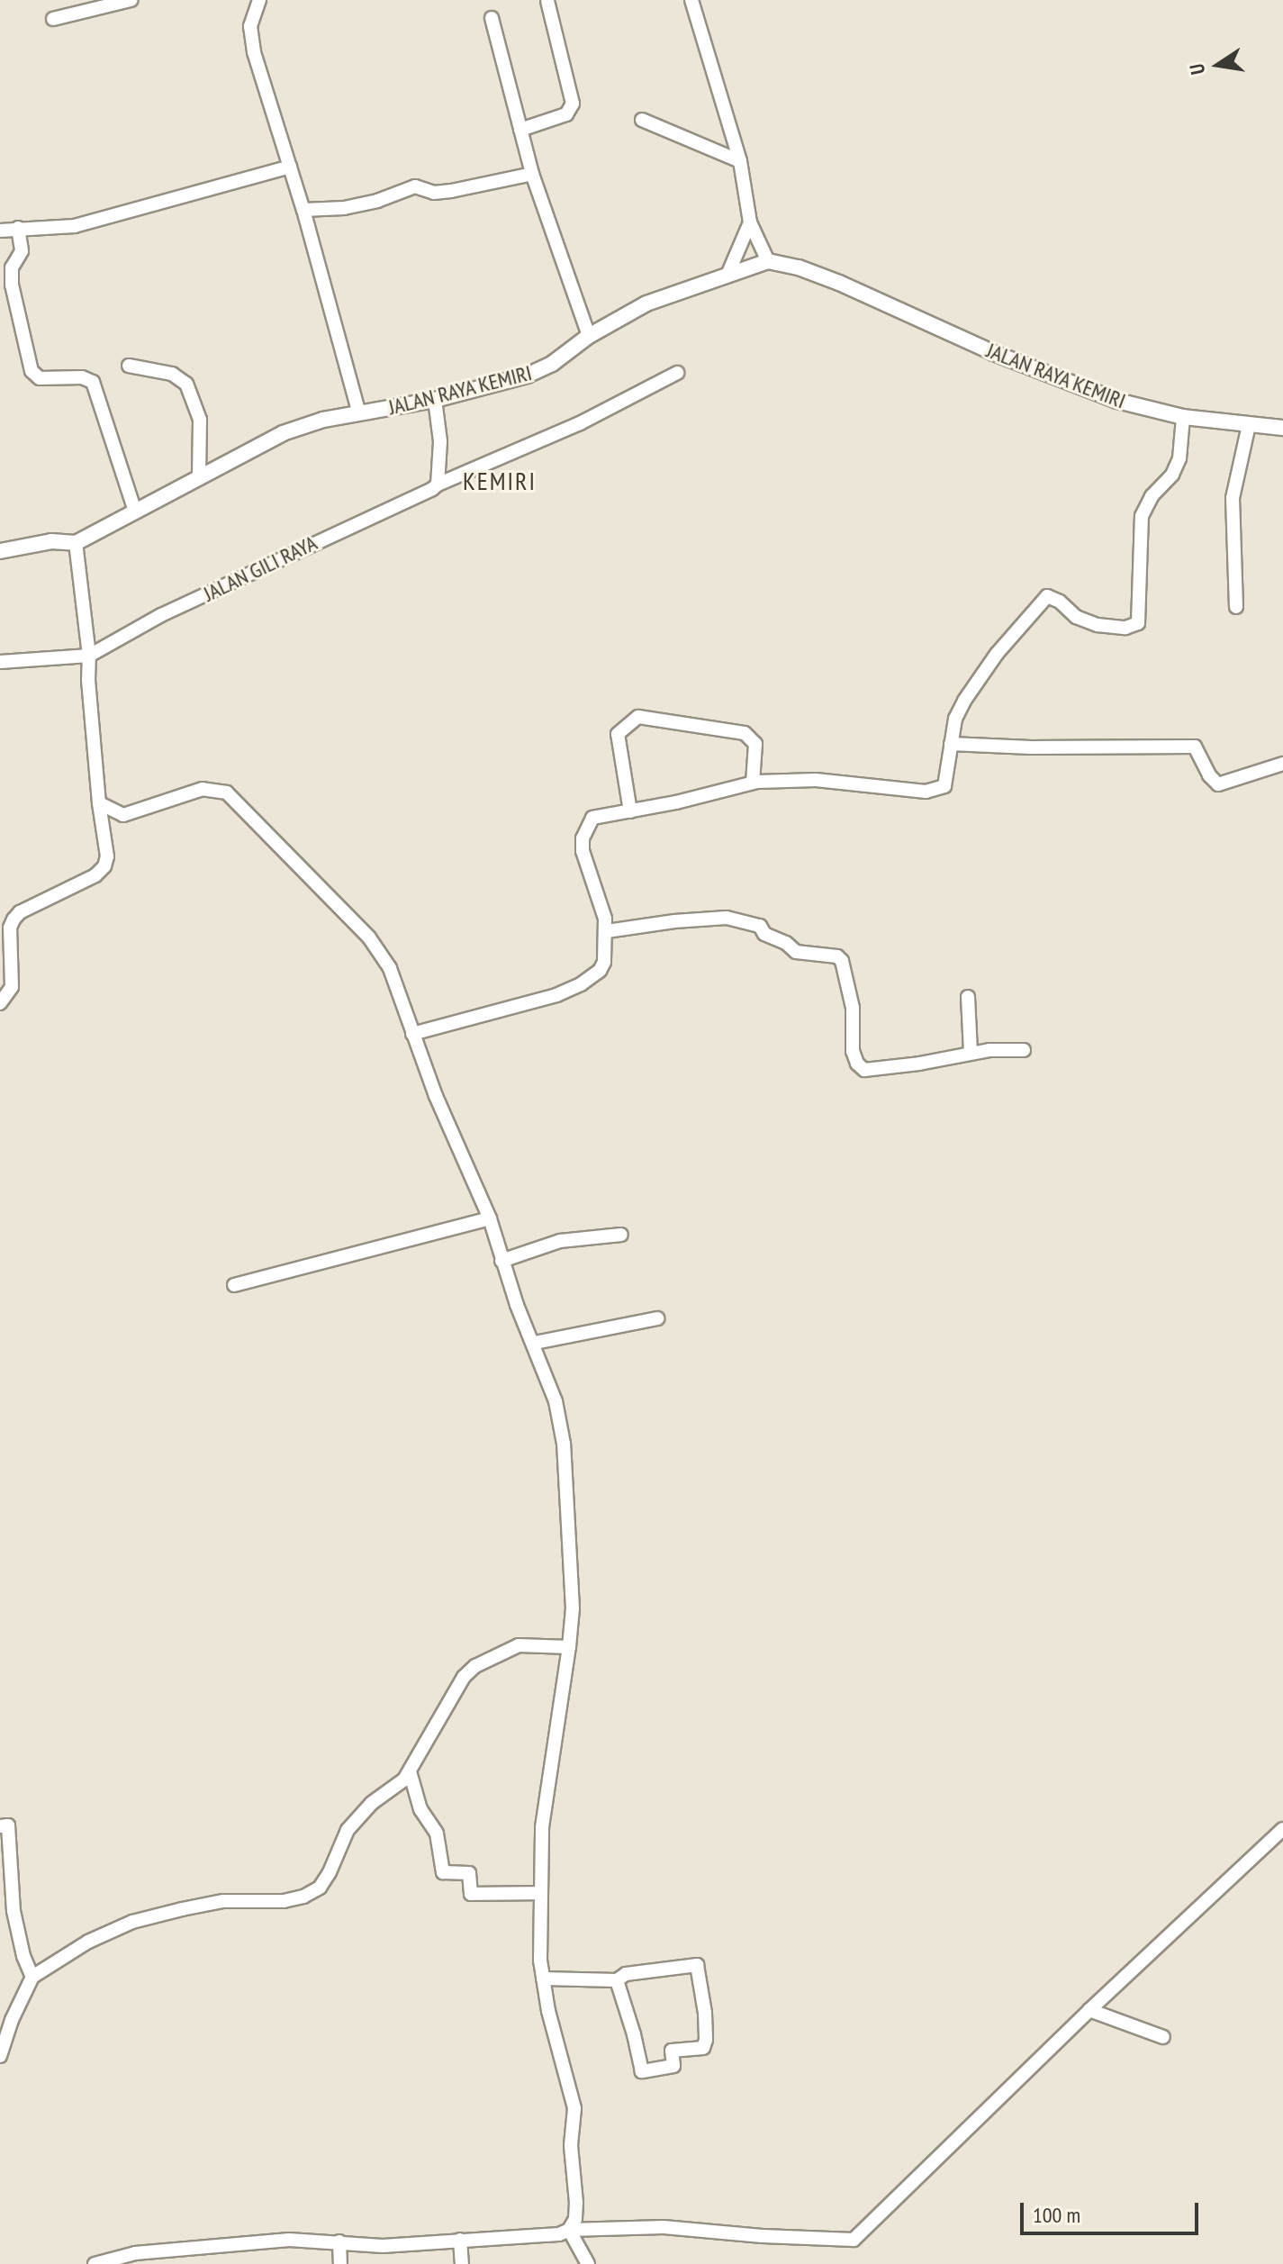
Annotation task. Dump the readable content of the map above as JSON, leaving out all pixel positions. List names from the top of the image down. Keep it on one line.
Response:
{"streets":{"street":["JALAN RAYA KEMIRI","JALAN GILI RAYA"]},"districts":["KEMIRI"],"scale_bar":"100 m","north":"left"}
